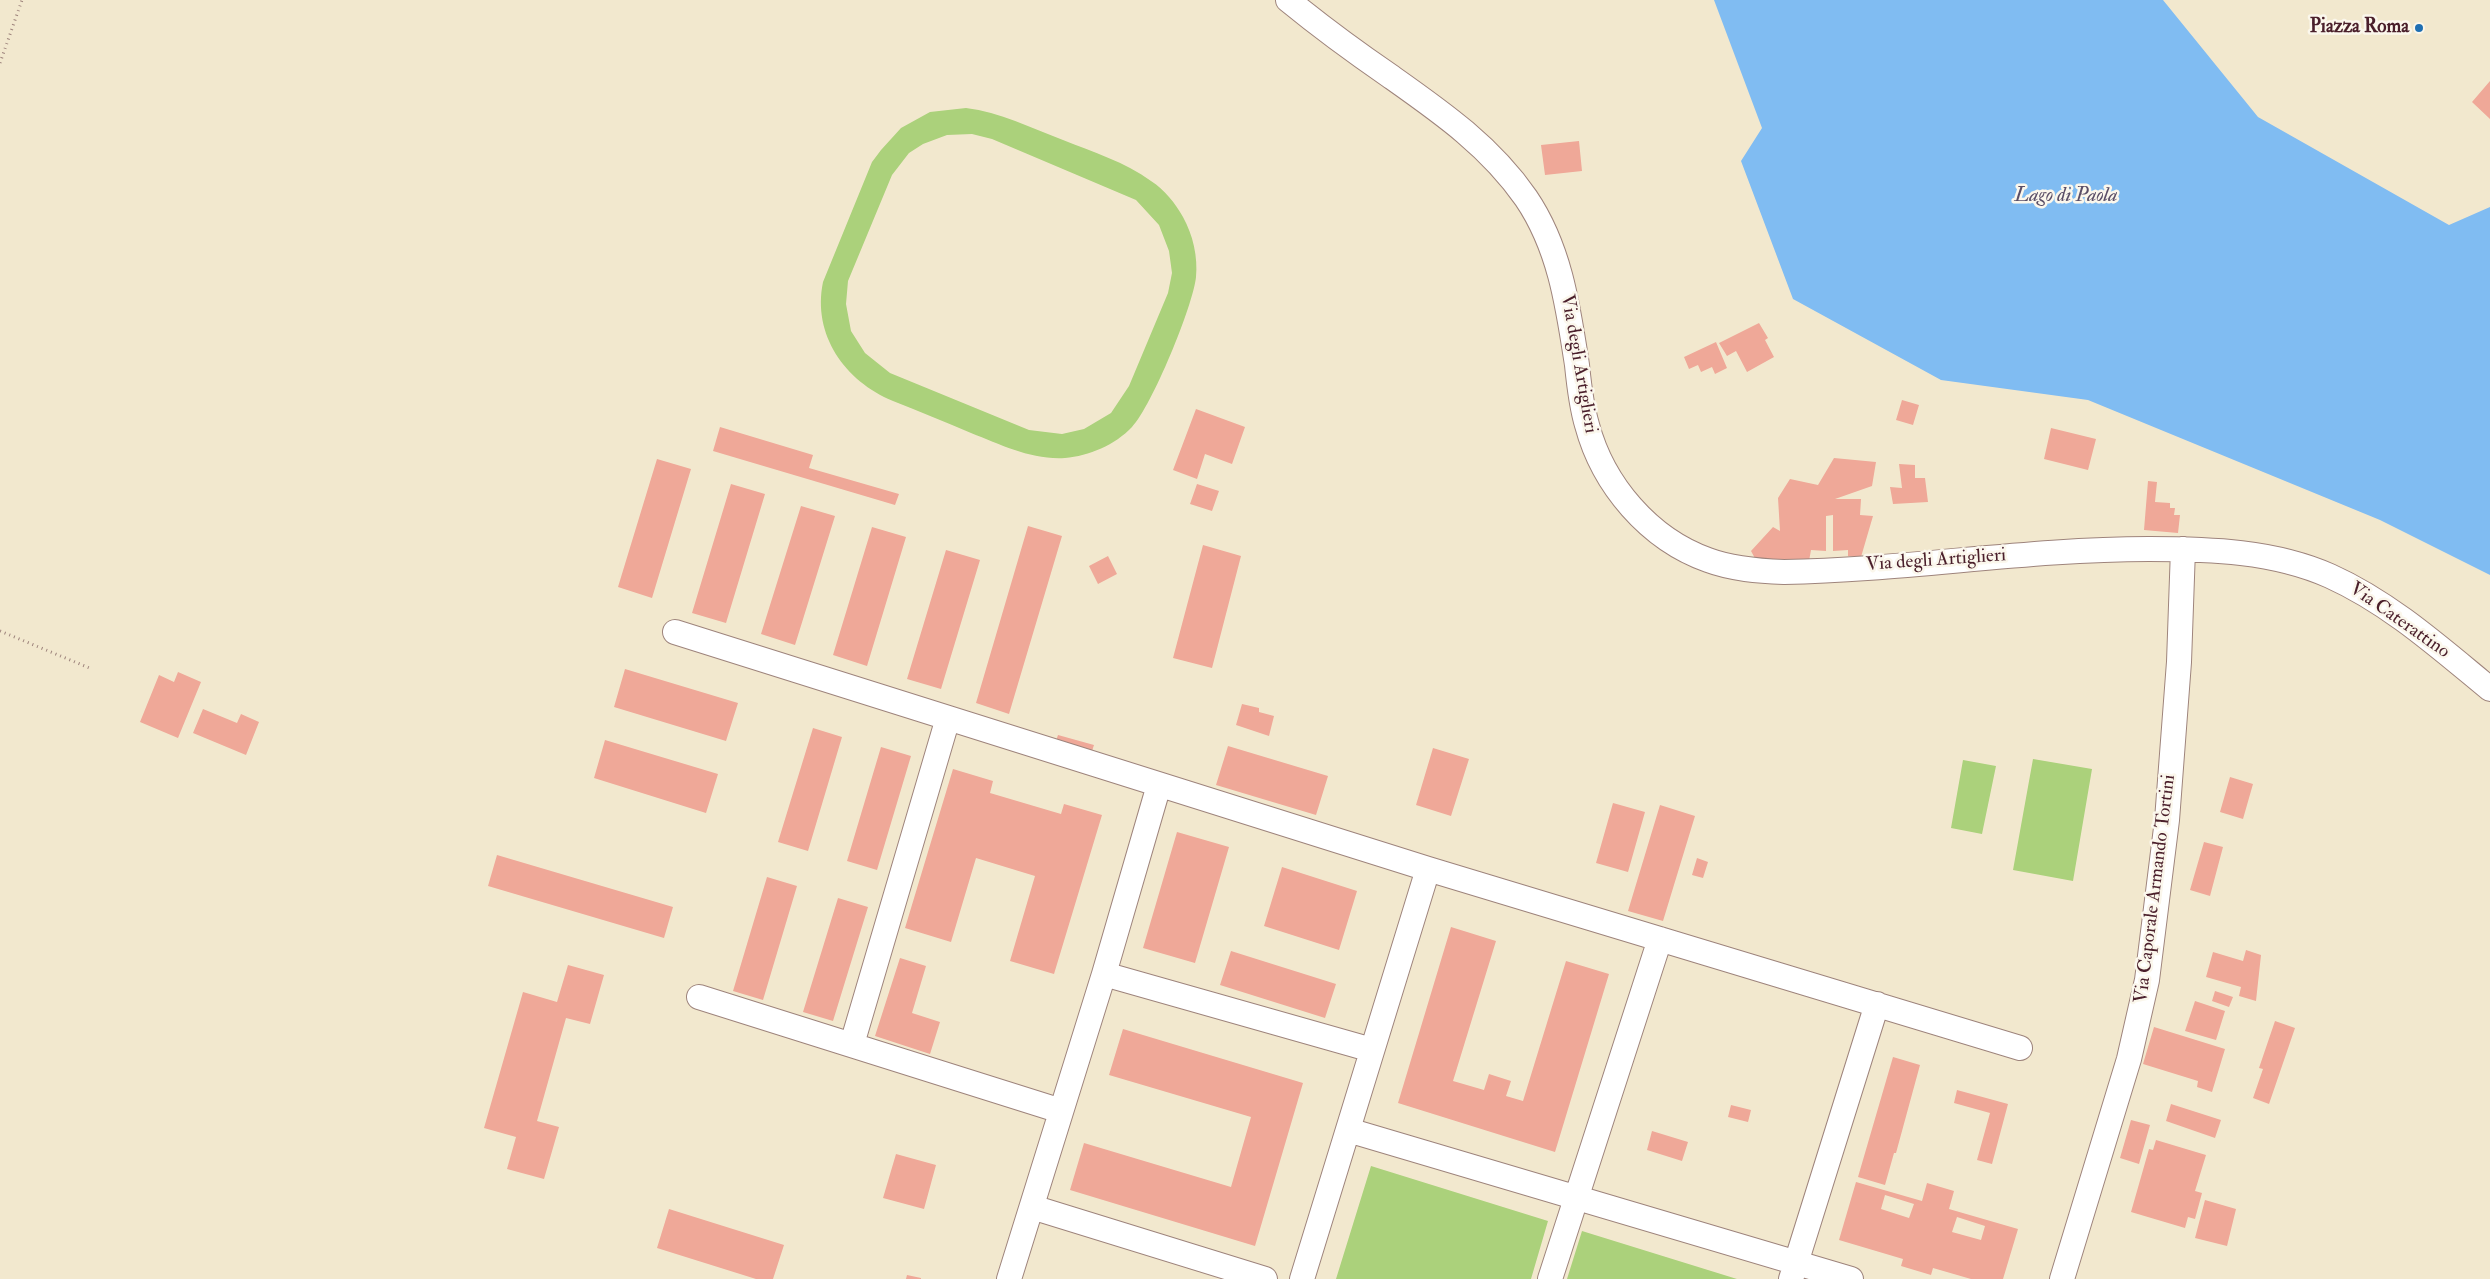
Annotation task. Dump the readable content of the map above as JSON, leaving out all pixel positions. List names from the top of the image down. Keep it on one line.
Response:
{"streets":{"street":["Via degli Artiglieri","Via Caterattino","Via Caporale Armando Tortini"]},"crossings":[["Via degli Artiglieri","Via Caterattino"],["Via degli Artiglieri","Via Caporale Armando Tortini"],["Via Caterattino","Via Caporale Armando Tortini"]],"water":["Lago di Paola"],"places":["Piazza Roma"]}
